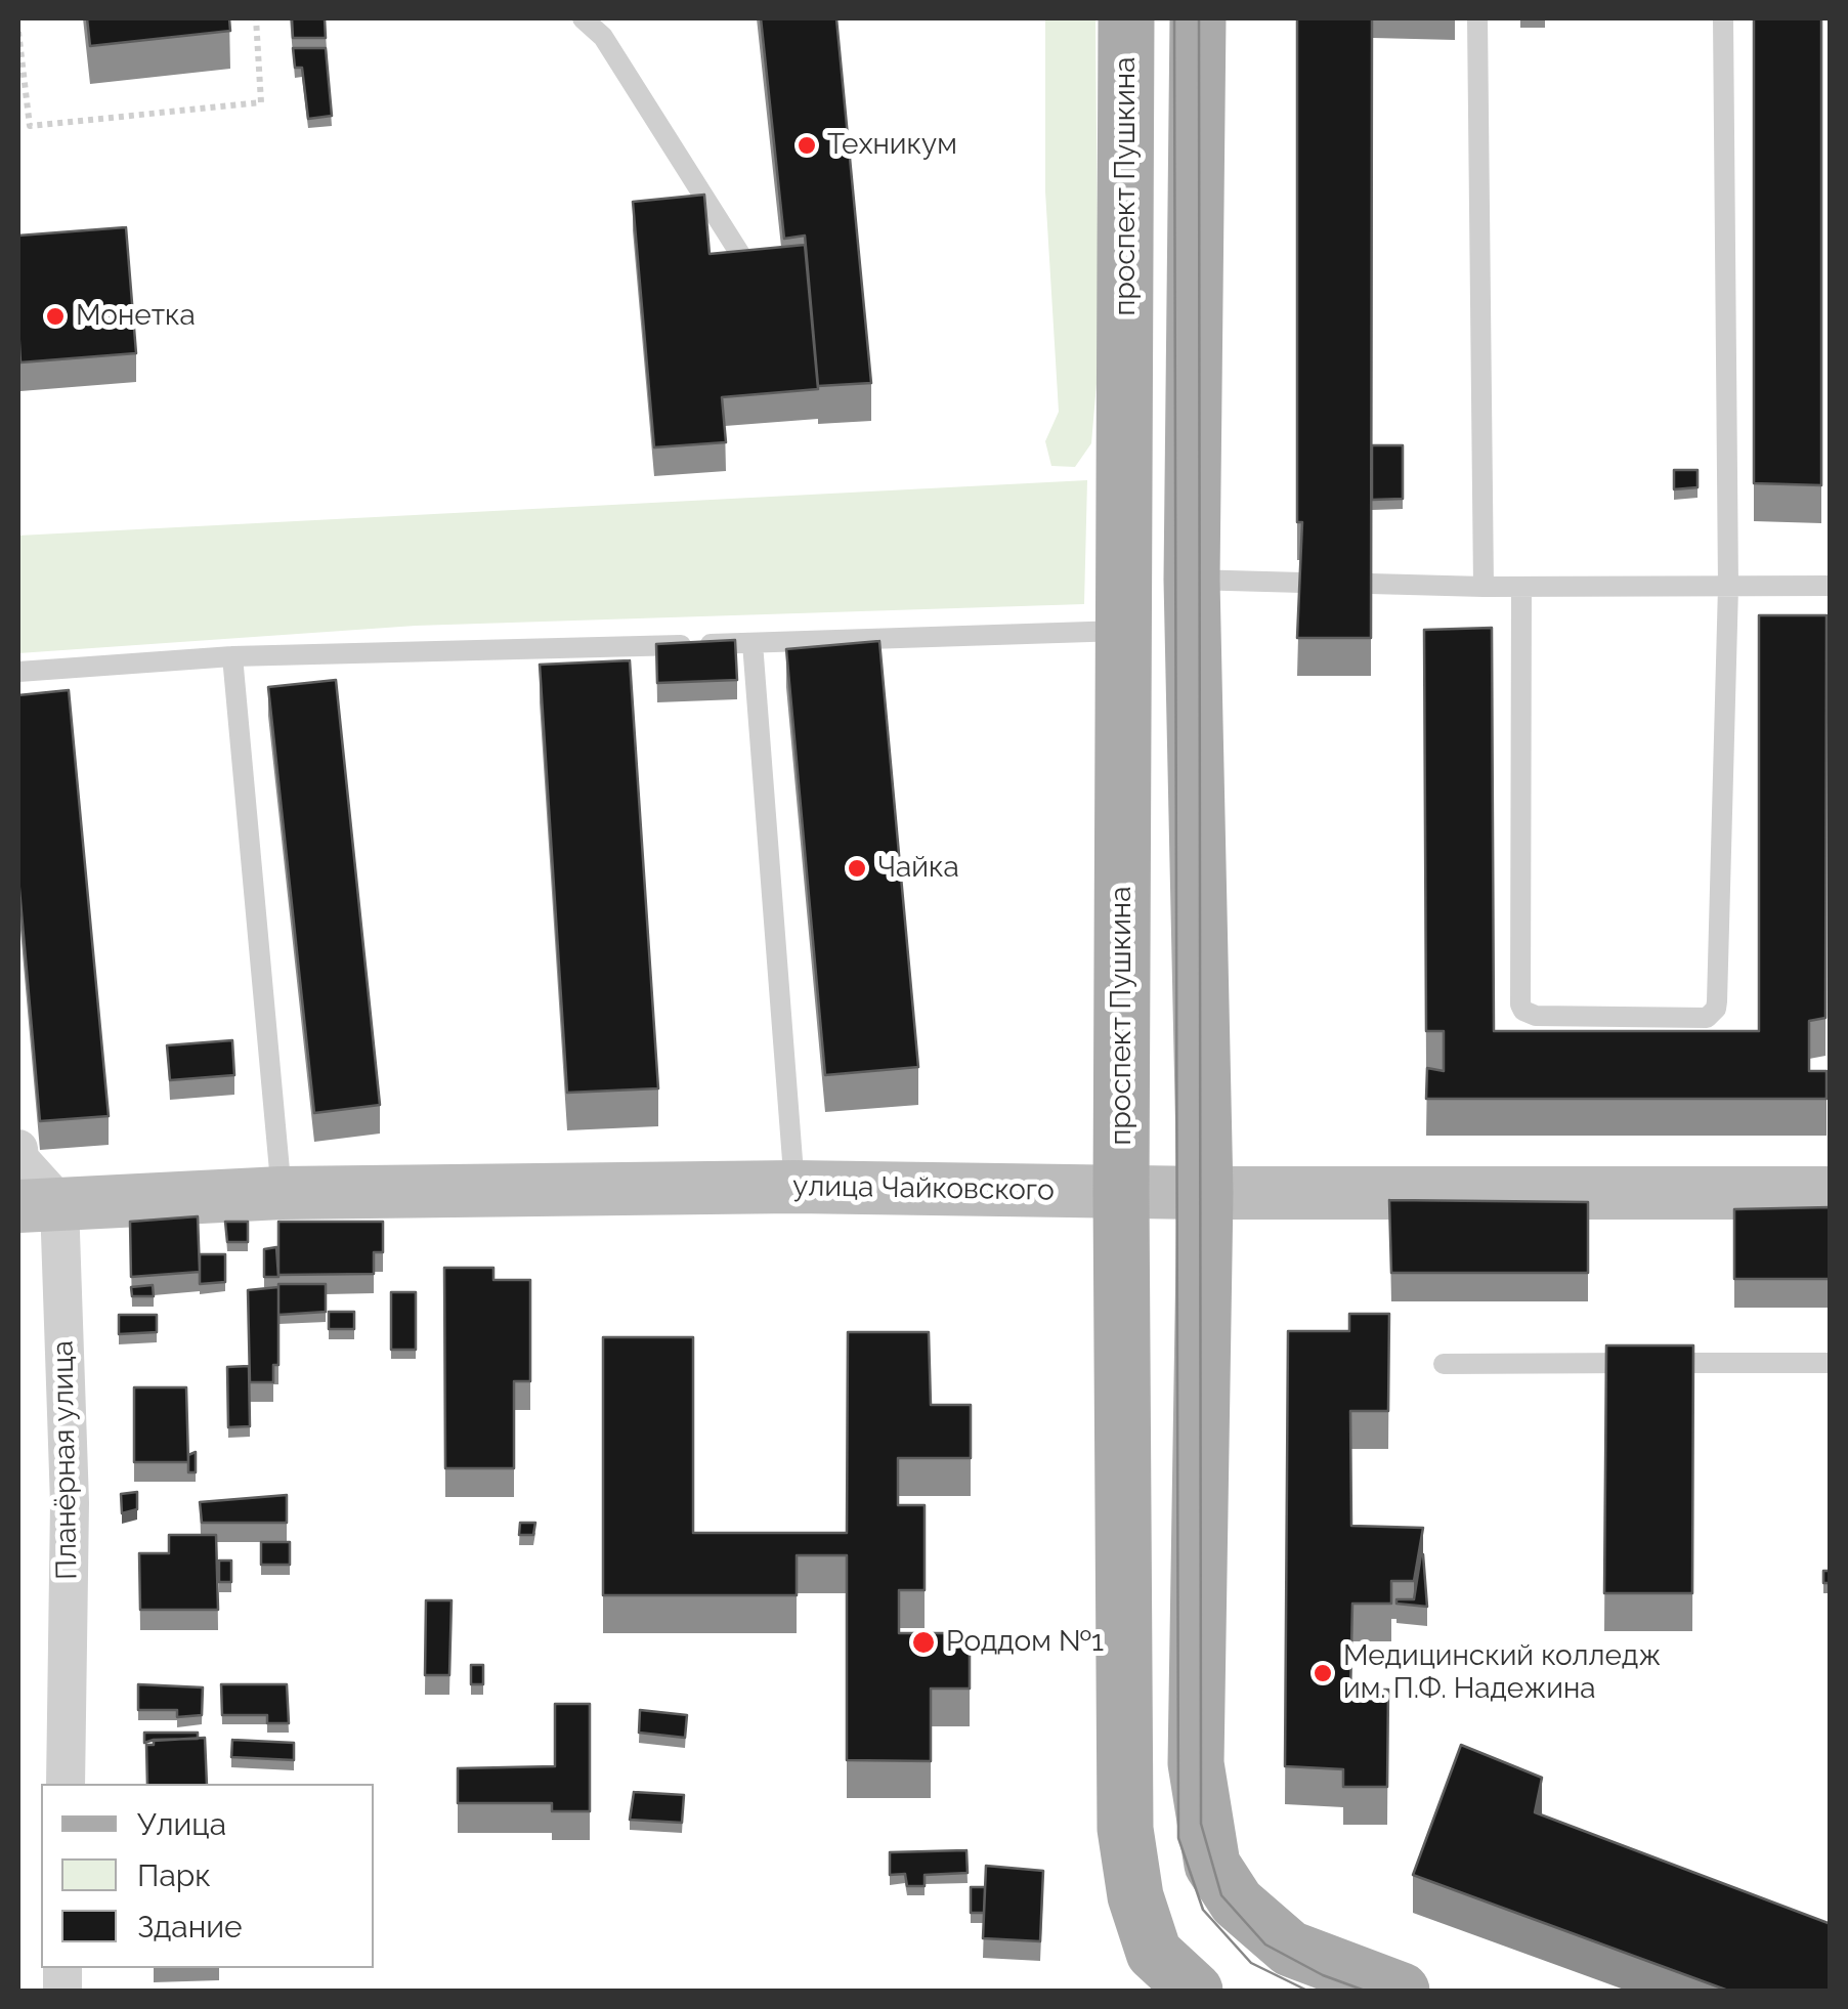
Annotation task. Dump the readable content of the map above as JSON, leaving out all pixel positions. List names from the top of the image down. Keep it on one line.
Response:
{"streets":{"main road":["проспект Пушкина","улица Чайковского"],"street":["Планёрная улица"]},"crossings":[["проспект Пушкина","улица Чайковского"],["улица Чайковского","Планёрная улица"]],"places":["Техникум","Монетка","Чайка","Роддом №1","Медицинский колледж им. П.Ф. Надежина"],"legend":["Улица","Парк","Здание"]}
